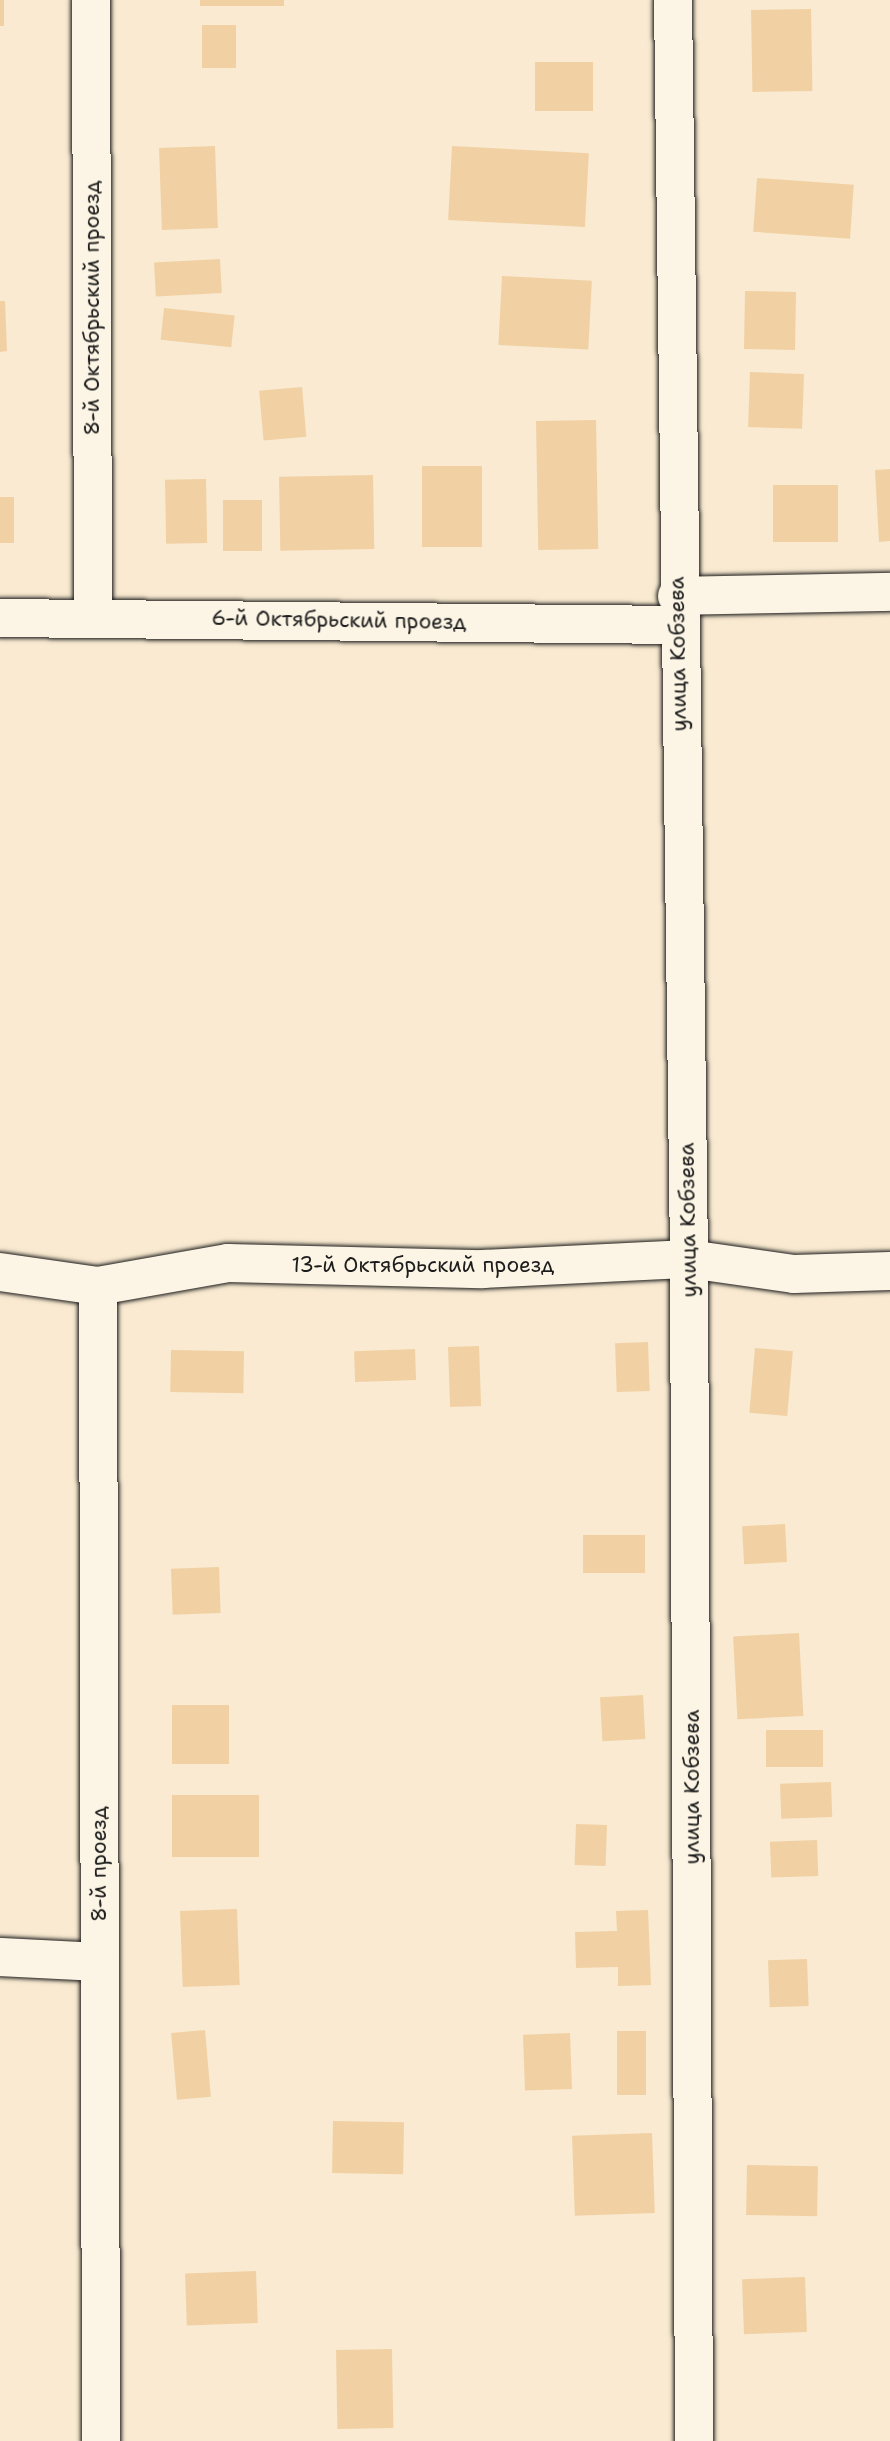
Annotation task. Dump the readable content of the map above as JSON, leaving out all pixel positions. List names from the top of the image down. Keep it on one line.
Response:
{"streets":{"street":["8-й Октябрьский проезд","6-й Октябрьский проезд","улица Кобзева","13-й Октябрьский проезд","8-й проезд"]},"crossings":[["8-й Октябрьский проезд","6-й Октябрьский проезд"],["6-й Октябрьский проезд","улица Кобзева"],["улица Кобзева","13-й Октябрьский проезд"],["13-й Октябрьский проезд","8-й проезд"]]}
